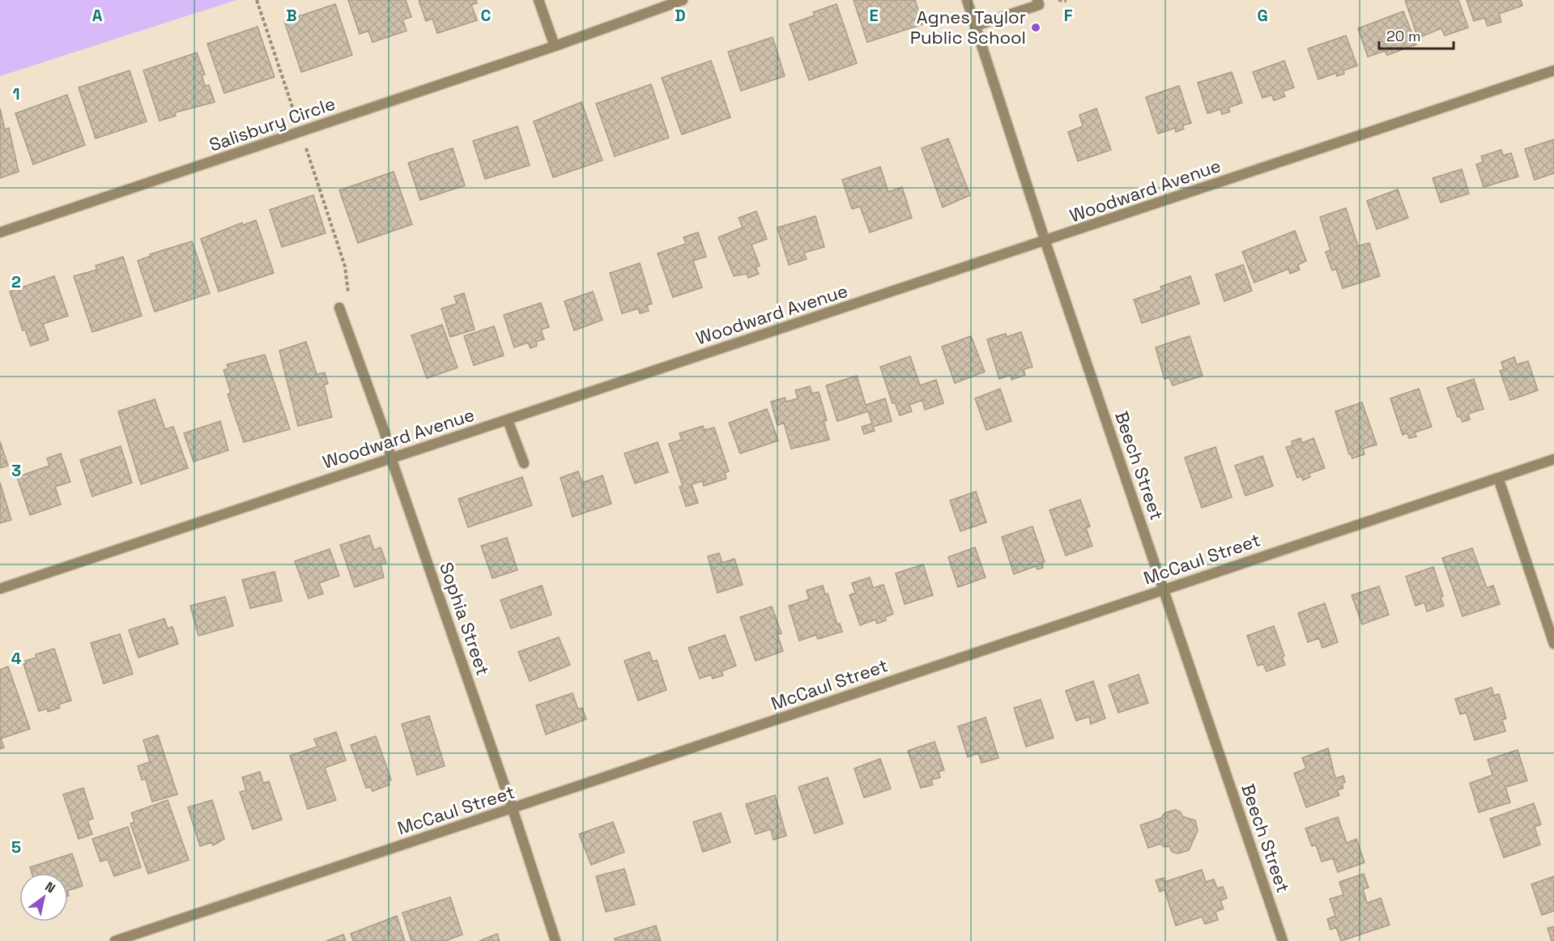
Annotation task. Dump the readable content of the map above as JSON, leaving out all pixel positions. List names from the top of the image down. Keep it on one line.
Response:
{"streets":{"street":["Salisbury Circle","Woodward Avenue","Beech Street","McCaul Street","Sophia Street"]},"crossings":[["Woodward Avenue","Beech Street"],["Woodward Avenue","Sophia Street"],["Beech Street","McCaul Street"],["McCaul Street","Sophia Street"]],"places":["Agnes Taylor Public School"],"scale_bar":"20 m","north":"top right","grid":{"columns":["A","B","C","D","E","F","G"],"rows":["1","2","3","4","5"]}}
